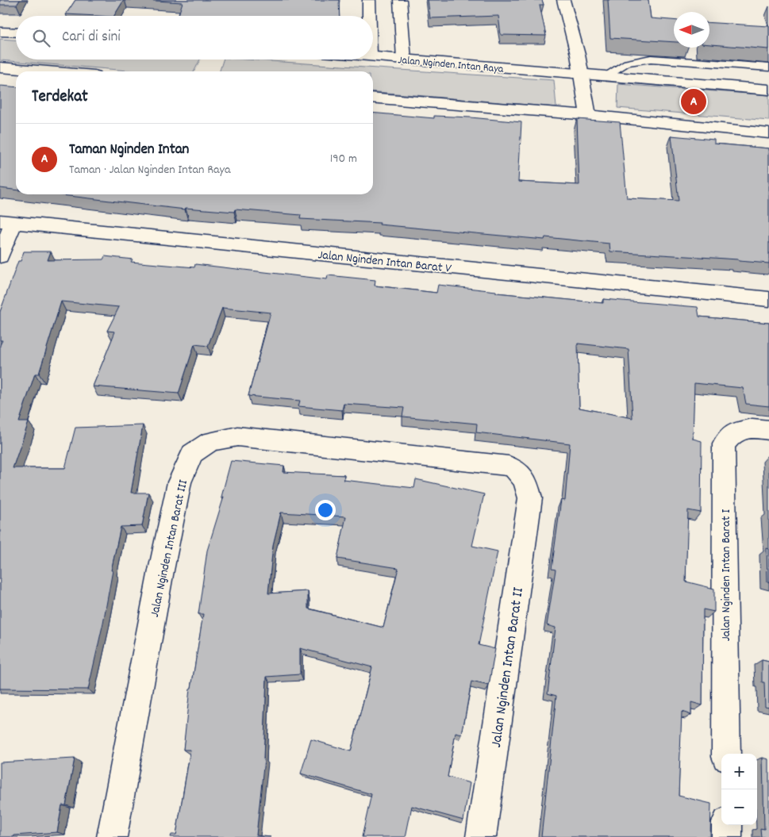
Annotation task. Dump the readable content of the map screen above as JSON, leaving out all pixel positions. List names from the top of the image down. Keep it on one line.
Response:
{"streets":{"street":["Jalan Nginden Intan Raya","Jalan Nginden Intan Barat V","Jalan Nginden Intan Barat III","Jalan Nginden Intan Barat I","Jalan Nginden Intan Barat II"]},"crossings":[["Jalan Nginden Intan Barat III","Jalan Nginden Intan Barat II"]],"north":"left","page":{"search":"Cari di sini","heading":"Terdekat","pins":"A","list":[{"mark":"A","name":"Taman Nginden Intan","note":"Taman · Jalan Nginden Intan Raya","value":"190 m"}],"map_buttons":["+","−"]}}
